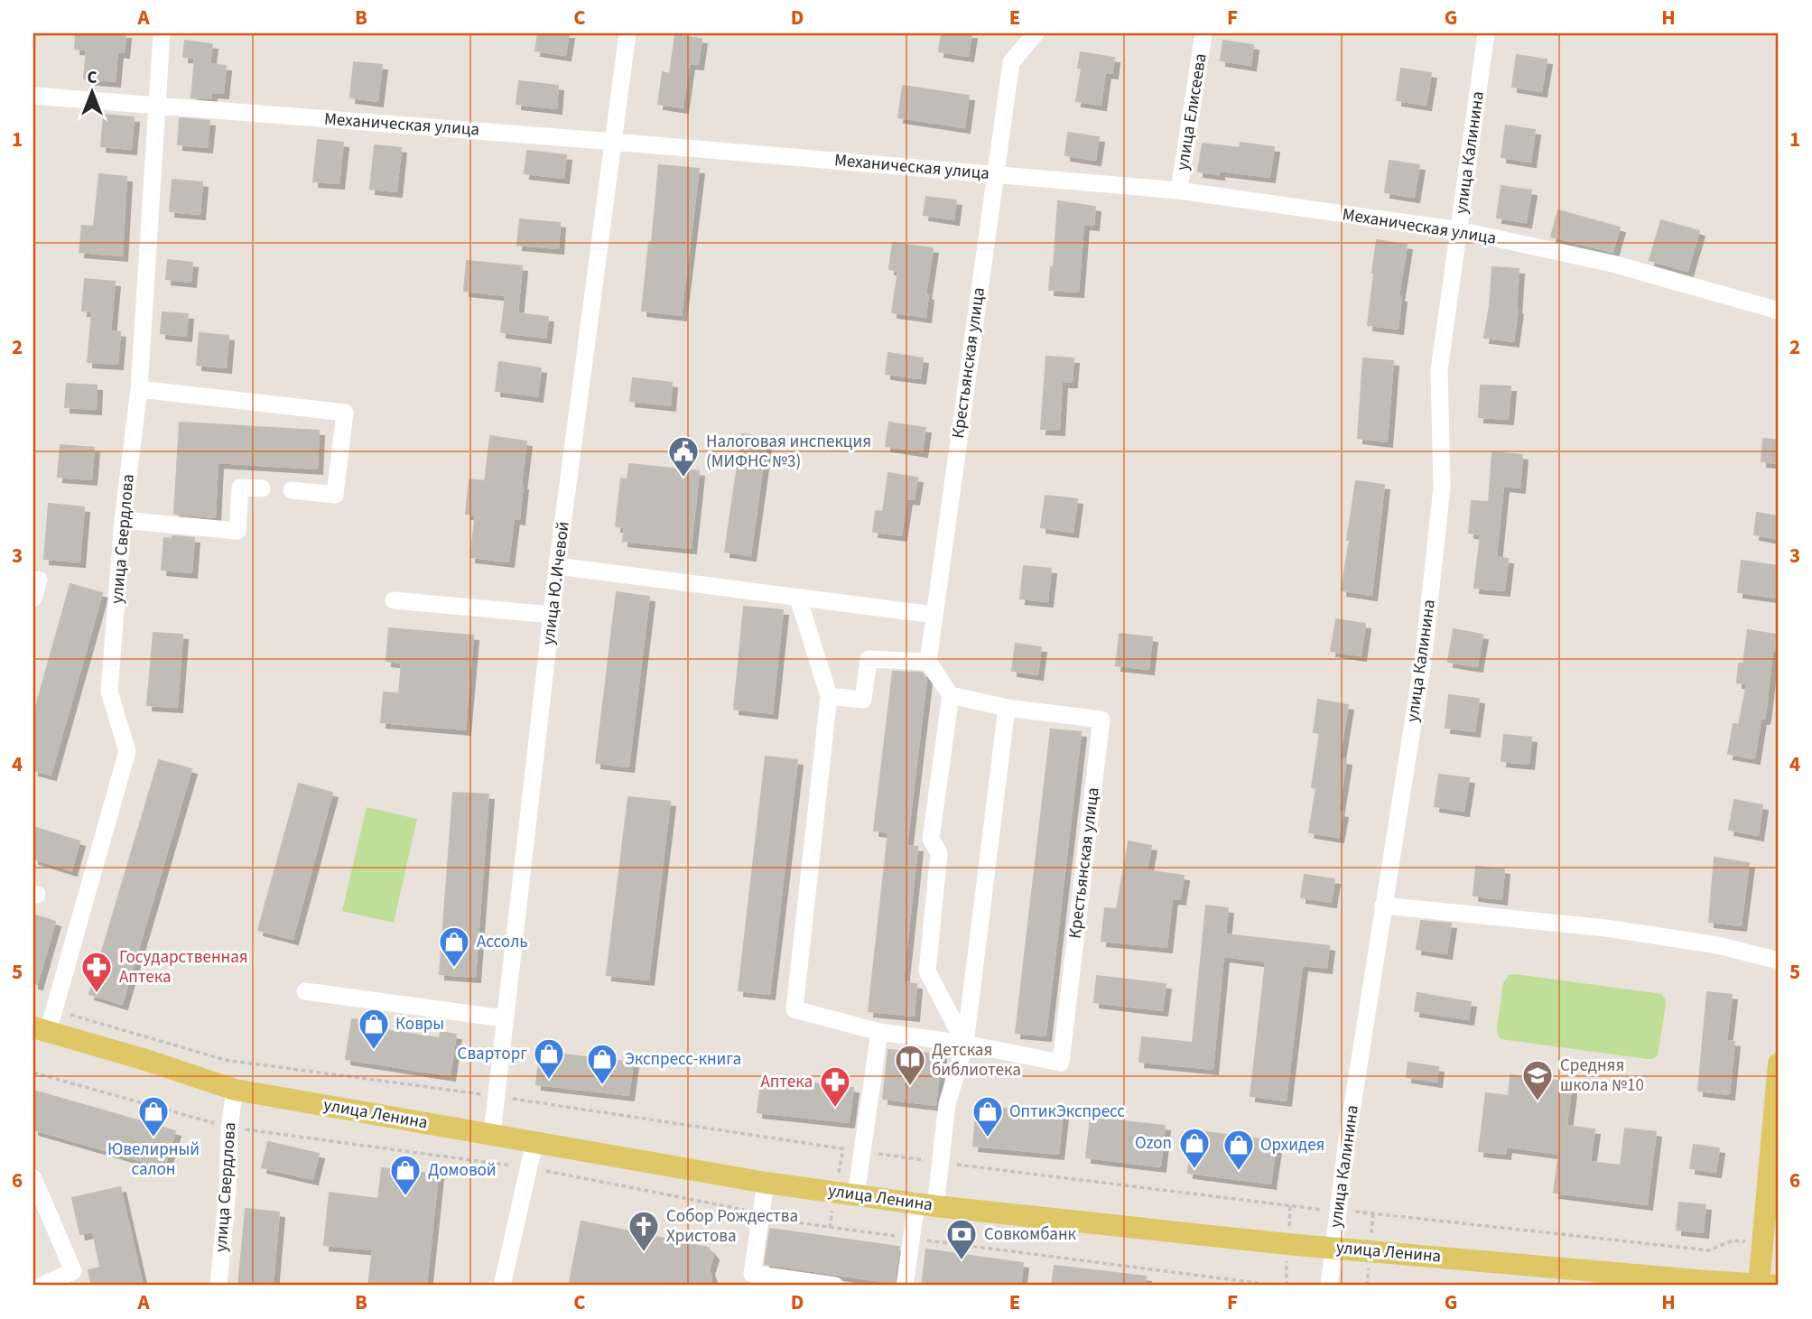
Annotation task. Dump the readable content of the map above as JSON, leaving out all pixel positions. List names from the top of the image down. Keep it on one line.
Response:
{"streets":{"main road":["улица Ленина"],"street":["улица Елисеева","Механическая улица","улица Калинина","Крестьянская улица","улица Свердлова","улица Ю.Ичевой"]},"crossings":[["улица Елисеева","Механическая улица"],["Механическая улица","улица Калинина"],["Механическая улица","Крестьянская улица"],["Механическая улица","улица Свердлова"],["Механическая улица","улица Ю.Ичевой"],["улица Калинина","улица Ленина"],["улица Свердлова","улица Ленина"],["улица Ю.Ичевой","улица Ленина"]],"places":{"public building":["Налоговая инспекция (МИФНС №3)"],"shop":["Ассоль","Ковры","Сварторг","Экспресс-книга","Ювелирный салон","ОптикЭкспресс","Ozon","Орхидея","Домовой"],"pharmacy":["Государственная Аптека","Аптека"],"library":["Детская библиотека"],"school or university":["Средняя школа №10"],"church":["Собор Рождества Христова"],"bank":["Совкомбанк"]},"north":"top","grid":{"columns":["A","B","C","D","E","F","G","H"],"rows":["1","2","3","4","5","6"]}}
